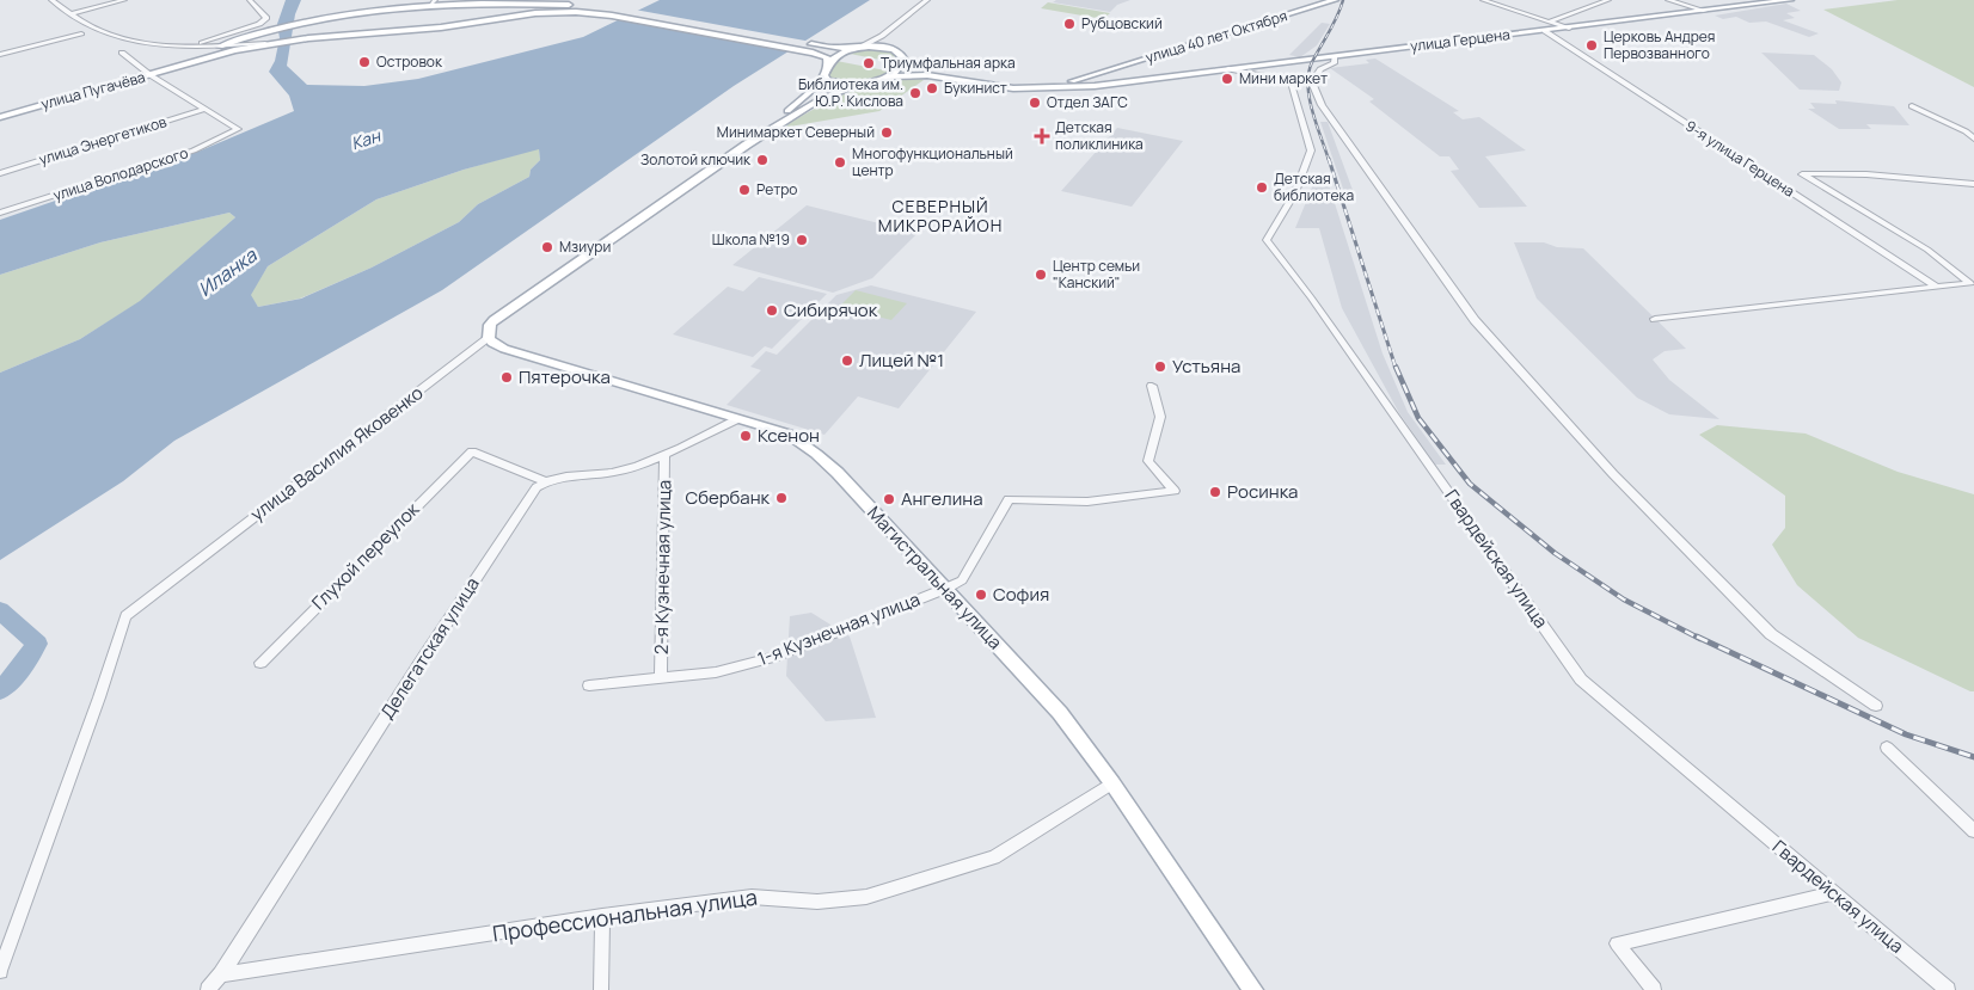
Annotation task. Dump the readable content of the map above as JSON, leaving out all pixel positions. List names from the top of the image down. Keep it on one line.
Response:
{"streets":{"main road":["улица 40 лет Октября","улица Герцена","улица Пугачёва","улица Василия Яковенко","Магистральная улица"],"street":["улица Энергетиков","9-я улица Герцена","улица Володарского","Глухой переулок","Гвардейская улица","2-я Кузнечная улица","1-я Кузнечная улица","Делегатская улица","Профессиональная улица"]},"crossings":[["улица 40 лет Октября","улица Герцена"],["улица Герцена","9-я улица Герцена"],["улица Герцена","Гвардейская улица"],["улица Василия Яковенко","Магистральная улица"],["Глухой переулок","Делегатская улица"],["2-я Кузнечная улица","1-я Кузнечная улица"],["Магистральная улица","1-я Кузнечная улица"],["Магистральная улица","Профессиональная улица"],["Делегатская улица","Профессиональная улица"]],"districts":["СЕВЕРНЫЙ МИКРОРАЙОН"],"water":["Кан","Иланка"],"places":{"other":["Рубцовский","Церковь Андрея Первозванного","Островок","Триумфальная арка","Мини маркет","Букинист","Библиотека им. Ю.Р. Кислова","Отдел ЗАГС","Минимаркет Северный","Золотой ключик","Многофункциональный центр","Детская библиотека","Ретро","Школа №19","Мзиури","Центр семьи \"Канский\"","Сибирячок","Лицей №1","Устьяна","Пятерочка","Ксенон","Росинка","Сбербанк","Ангелина","София"],"health":["Детская поликлиника"]}}
